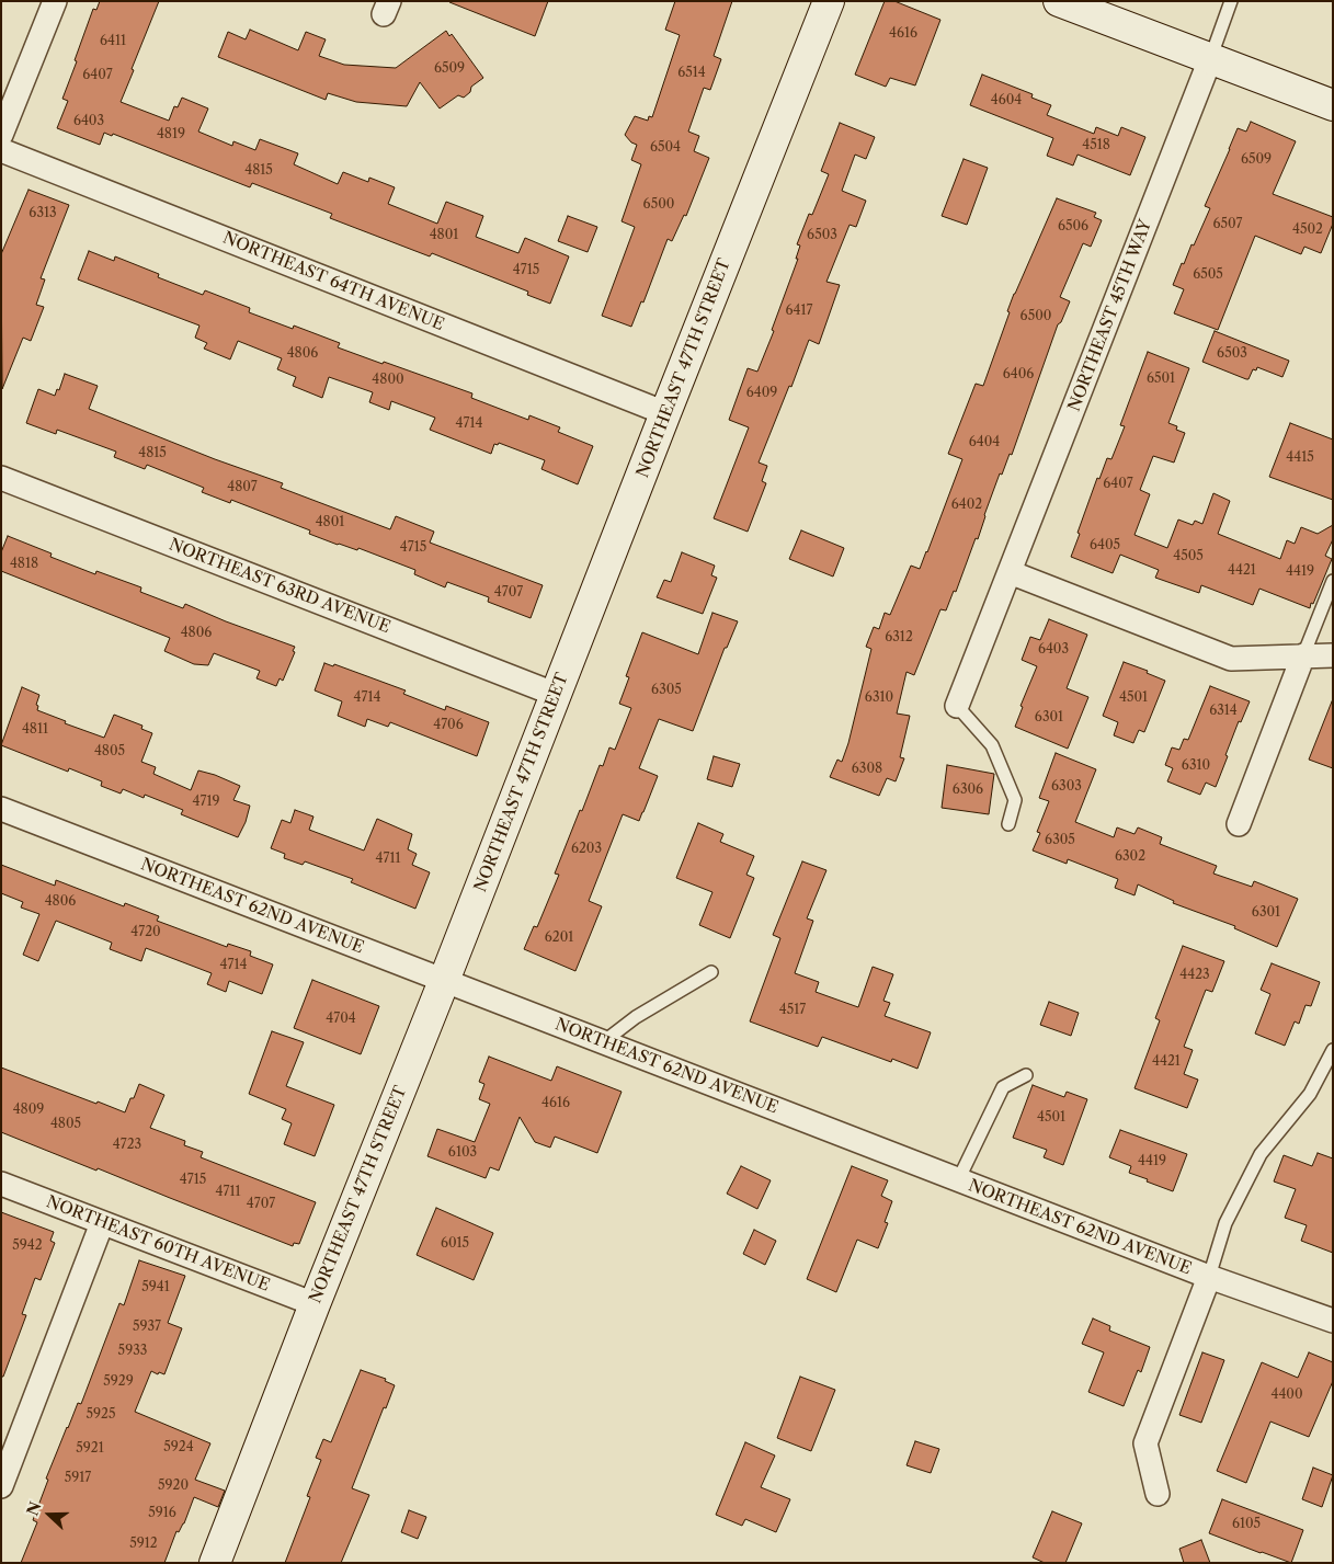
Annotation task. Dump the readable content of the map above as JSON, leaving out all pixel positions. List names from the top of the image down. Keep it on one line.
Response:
{"streets":{"street":["NORTHEAST 64TH AVENUE","NORTHEAST 45TH WAY","NORTHEAST 47TH STREET","NORTHEAST 63RD AVENUE","NORTHEAST 62ND AVENUE","NORTHEAST 60TH AVENUE"]},"crossings":[["NORTHEAST 64TH AVENUE","NORTHEAST 47TH STREET"],["NORTHEAST 47TH STREET","NORTHEAST 63RD AVENUE"],["NORTHEAST 47TH STREET","NORTHEAST 62ND AVENUE"],["NORTHEAST 47TH STREET","NORTHEAST 60TH AVENUE"]],"house_numbers":["4616","6411","6509","6514","6407","4604","6403","4819","4518","6504","6509","4815","6500","6313","6507","6506","4502","4801","6503","4715","6505","6417","6500","4806","6503","6406","6501","4800","6409","4714","6404","4815","4415","6407","4807","6402","4801","6405","4715","4505","4818","4421","4419","4707","4806","6312","6403","6305","4714","6310","4501","6314","6301","4706","4811","4805","6310","6308","6303","6306","4719","6305","6203","6302","4711","4806","6301","4720","6201","4714","4423","4517","4704","4421","4616","4809","4501","4805","4723","6103","4419","4715","4711","4707","6015","5942","5941","5937","5933","5929","4400","5925","5924","5921","5917","5920","5916","6105","5912"],"north":"left"}
